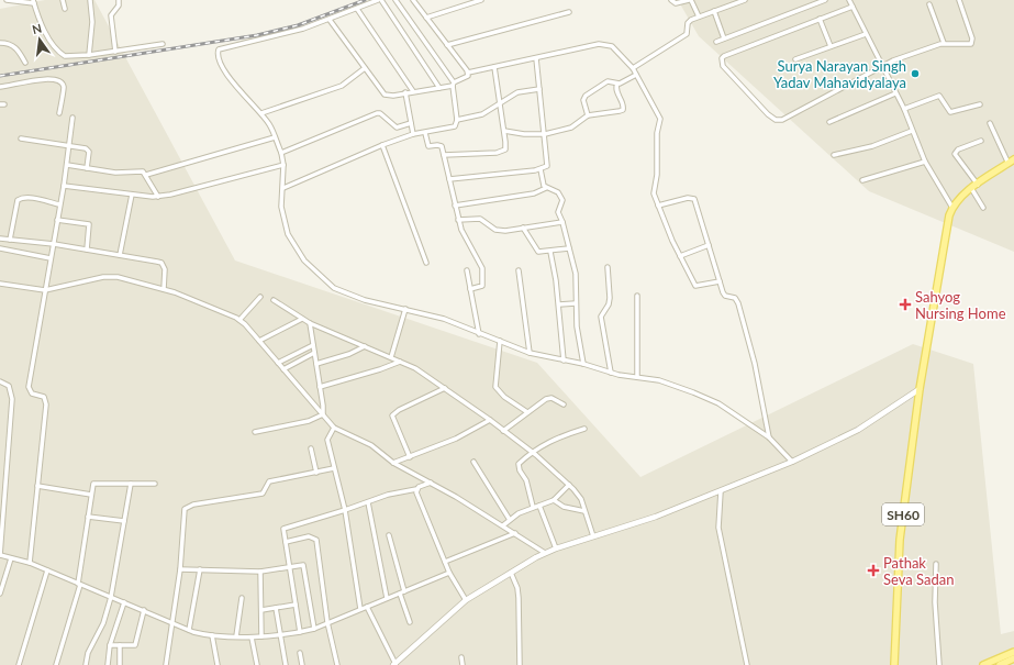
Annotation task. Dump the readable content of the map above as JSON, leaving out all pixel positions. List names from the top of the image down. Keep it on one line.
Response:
{"streets":{"main road":["SH60"]},"places":{"other":["Surya Narayan Singh Yadav Mahavidyalaya"],"health":["Sahyog Nursing Home","Pathak Seva Sadan"]},"north":"top"}
